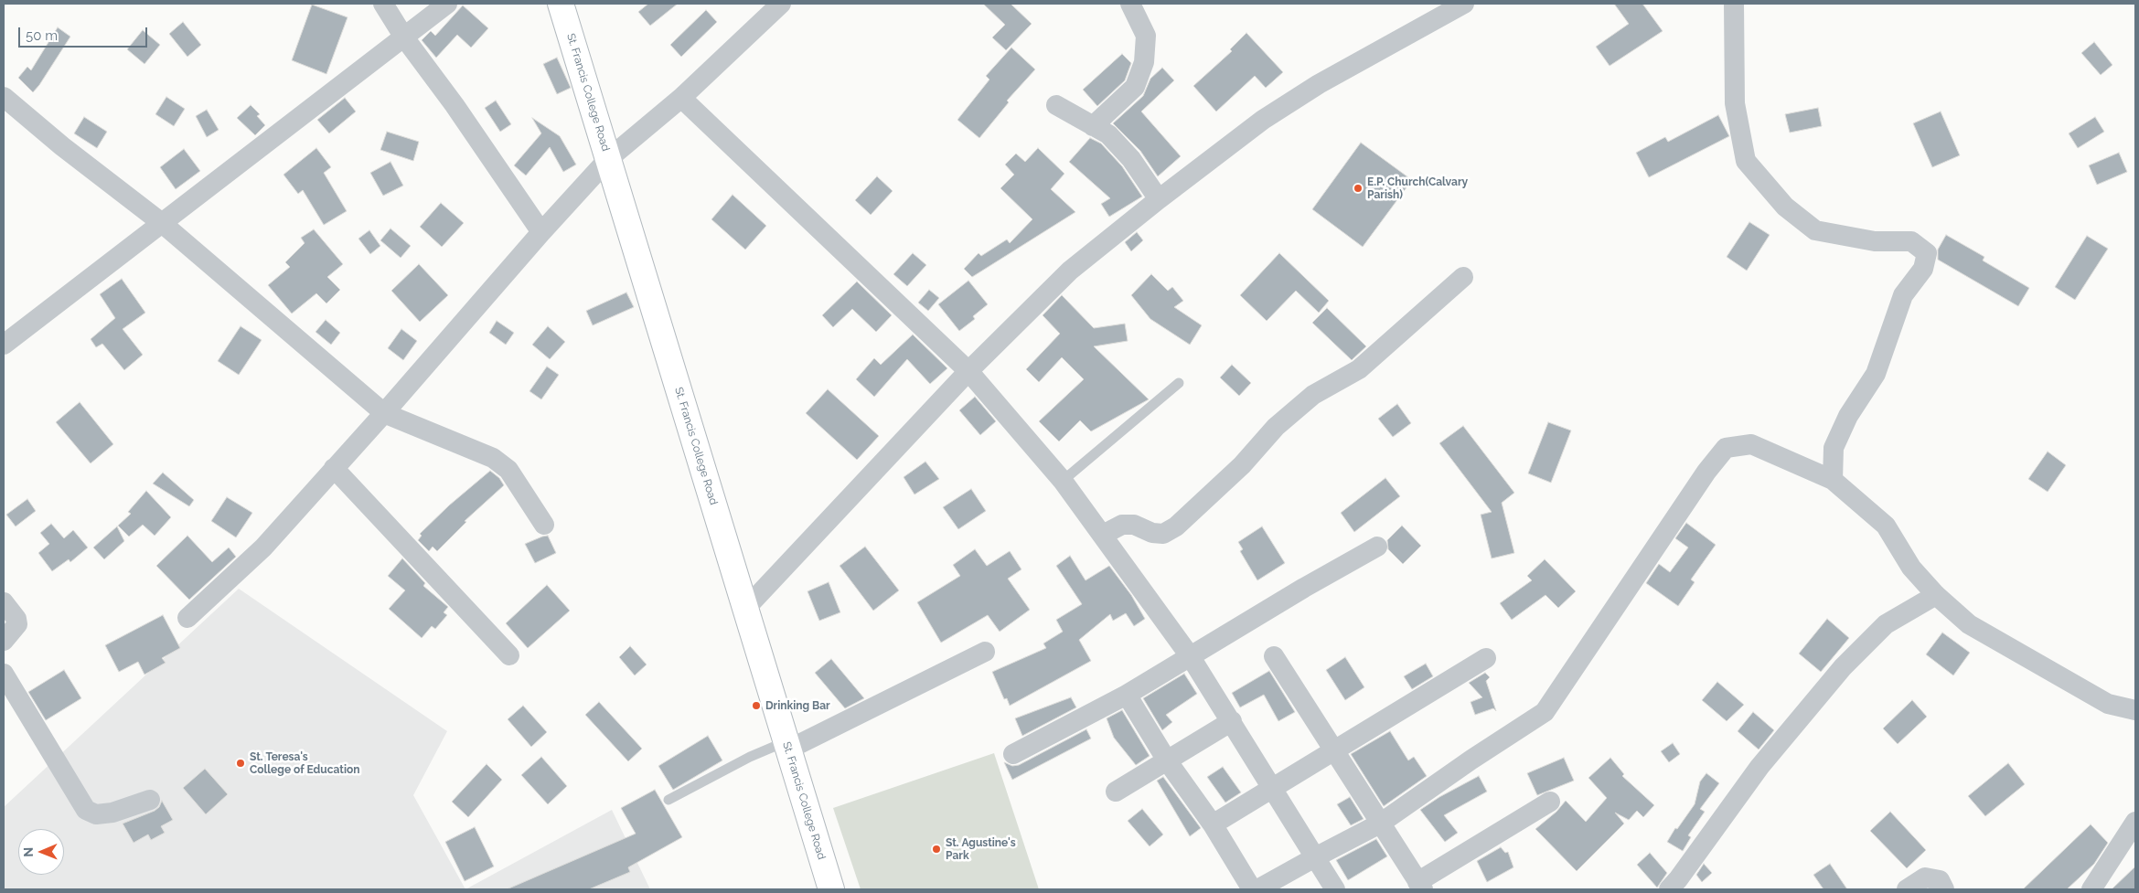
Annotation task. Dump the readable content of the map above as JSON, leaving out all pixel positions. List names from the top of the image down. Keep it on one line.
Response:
{"streets":{"main road":["St. Francis College Road"]},"places":["E.P. Church(Calvary Parish)","Drinking Bar","St. Teresa's College of Education","St. Agustine's Park"],"scale_bar":"50 m","north":"left"}
